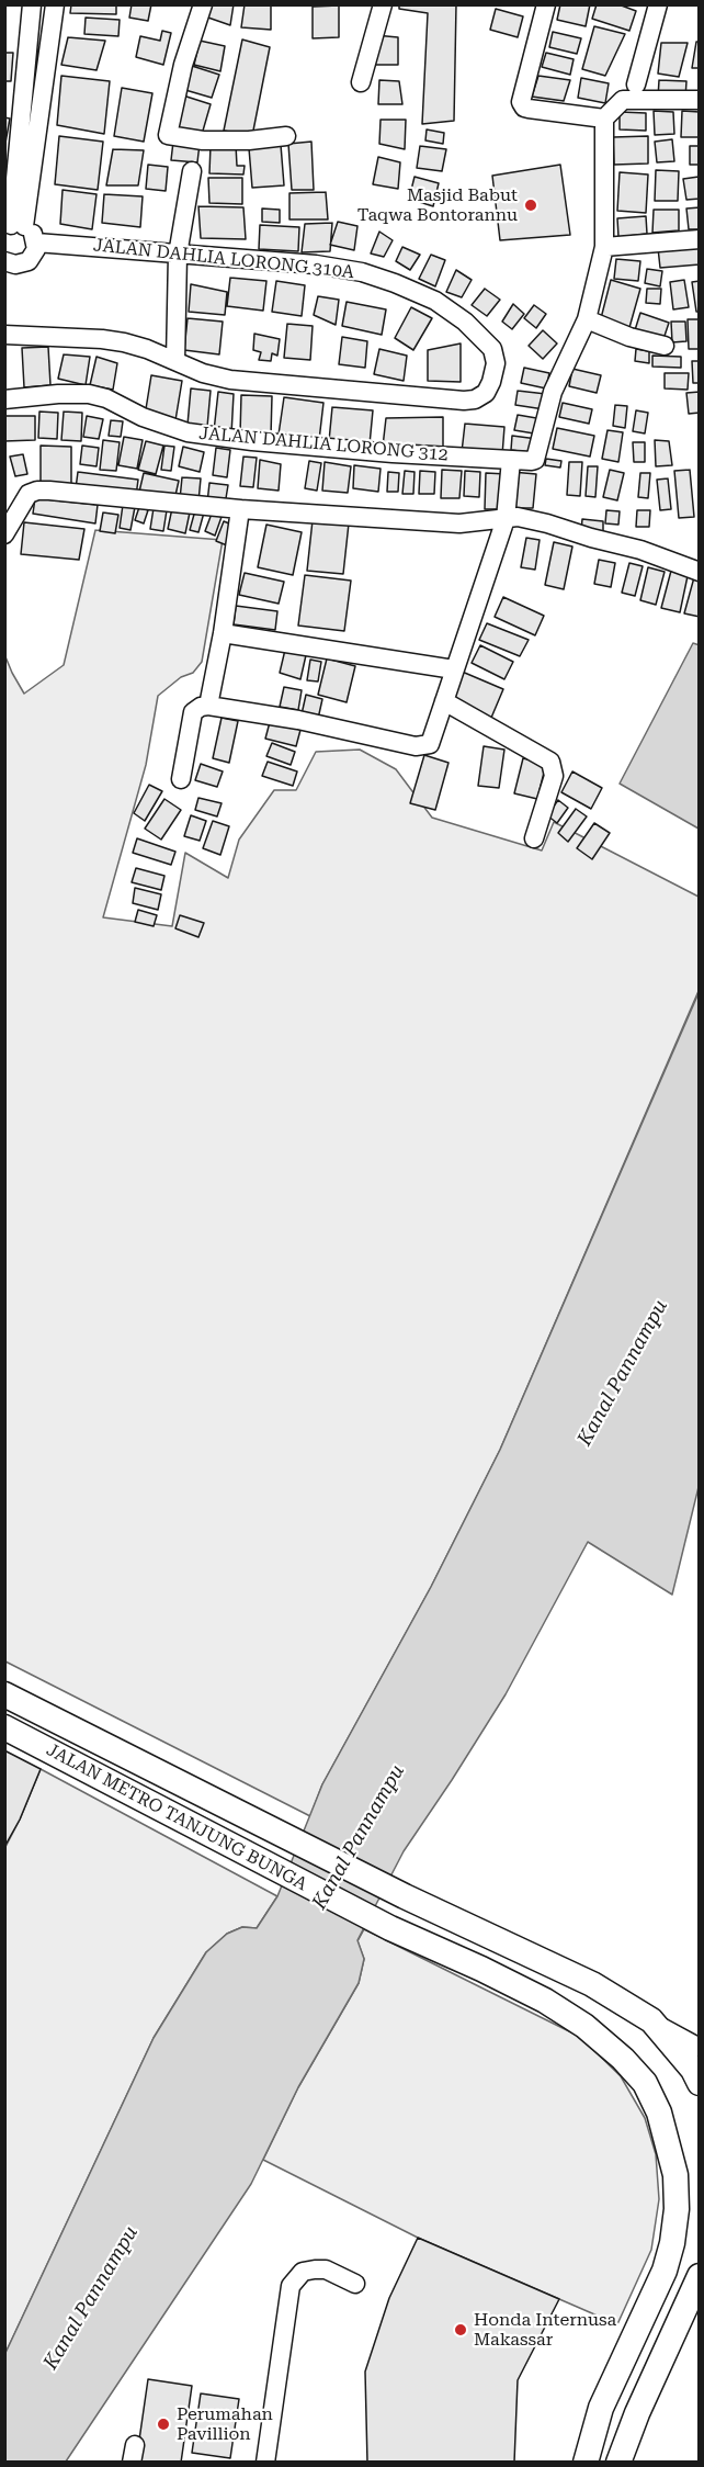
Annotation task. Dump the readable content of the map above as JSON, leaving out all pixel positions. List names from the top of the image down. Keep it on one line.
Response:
{"streets":{"main road":["JALAN METRO TANJUNG BUNGA"],"street":["JALAN DAHLIA LORONG 310A","JALAN DAHLIA LORONG 312"]},"water":["Kanal Pannampu"],"places":["Masjid Babut Taqwa Bontorannu","Honda Internusa Makassar","Perumahan Pavillion"]}
